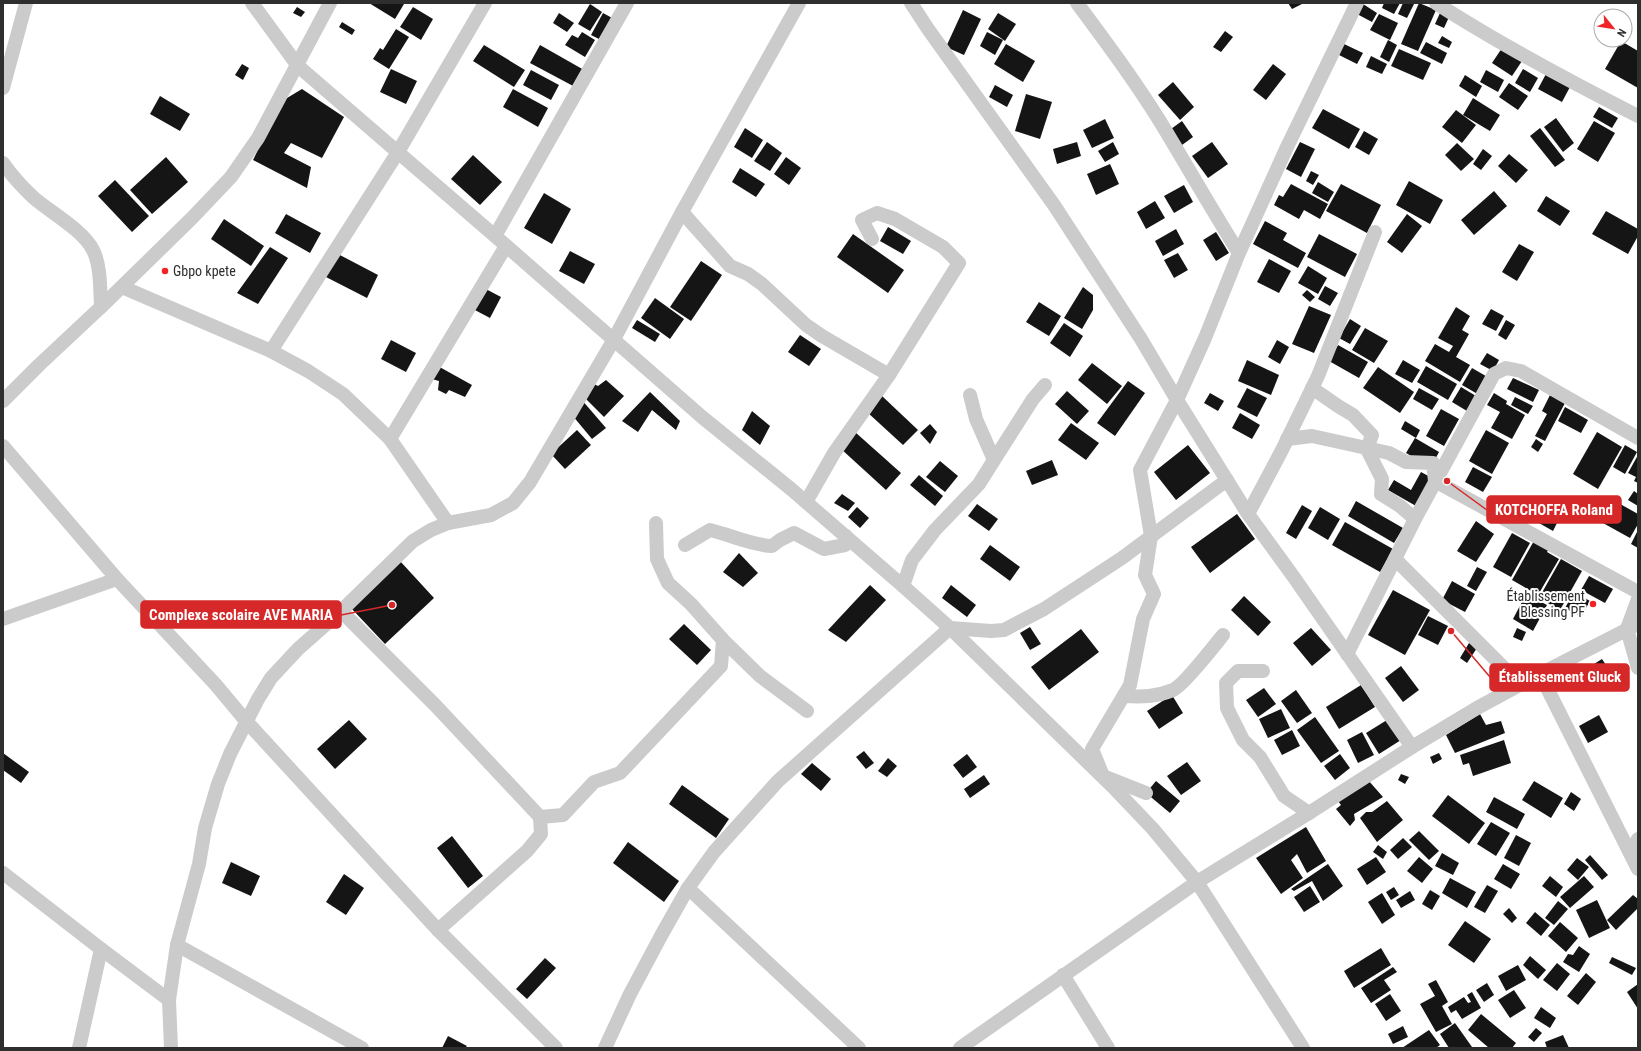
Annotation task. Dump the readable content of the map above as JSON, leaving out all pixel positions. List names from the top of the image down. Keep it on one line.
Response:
{"places":["Gbpo kpete","KOTCHOFFA Roland","Établissement Blessing PF","Complexe scolaire AVE MARIA","Établissement Gluck"],"north":"bottom right"}
